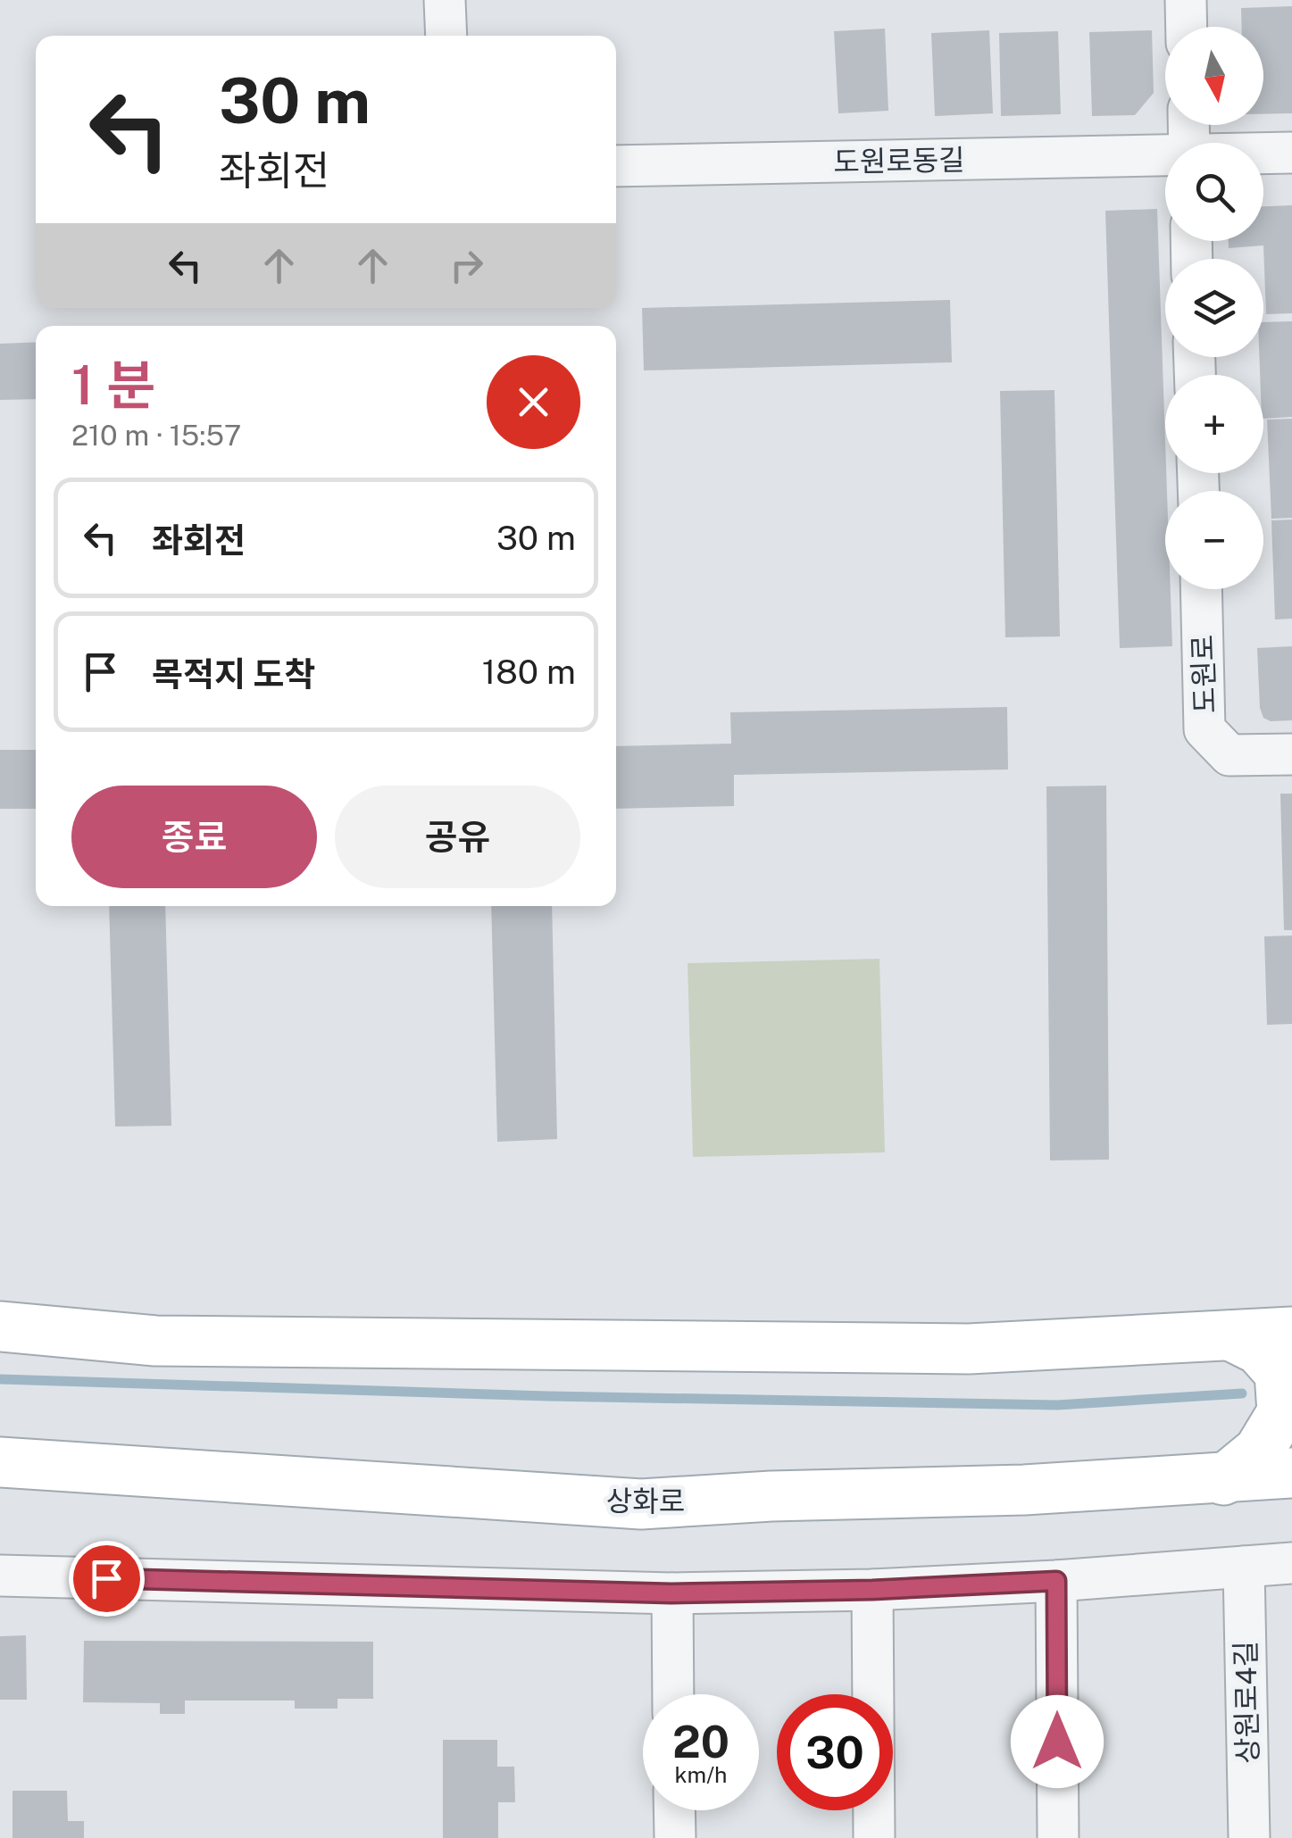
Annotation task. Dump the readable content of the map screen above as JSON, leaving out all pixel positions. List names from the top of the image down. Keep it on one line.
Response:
{"streets":{"main road":["상화로"],"street":["도원로동길","도원로","상원로4길"]},"north":"bottom","page":{"map_buttons":["+","−"],"turn":["30 m","좌회전"],"heading":["1 분","210 m · 15:57"],"list":[{"name":"좌회전","value":"30 m"},{"name":"목적지 도착","value":"180 m"}],"buttons":["종료","공유"],"speed":"20 km/h","limit":"30"}}
